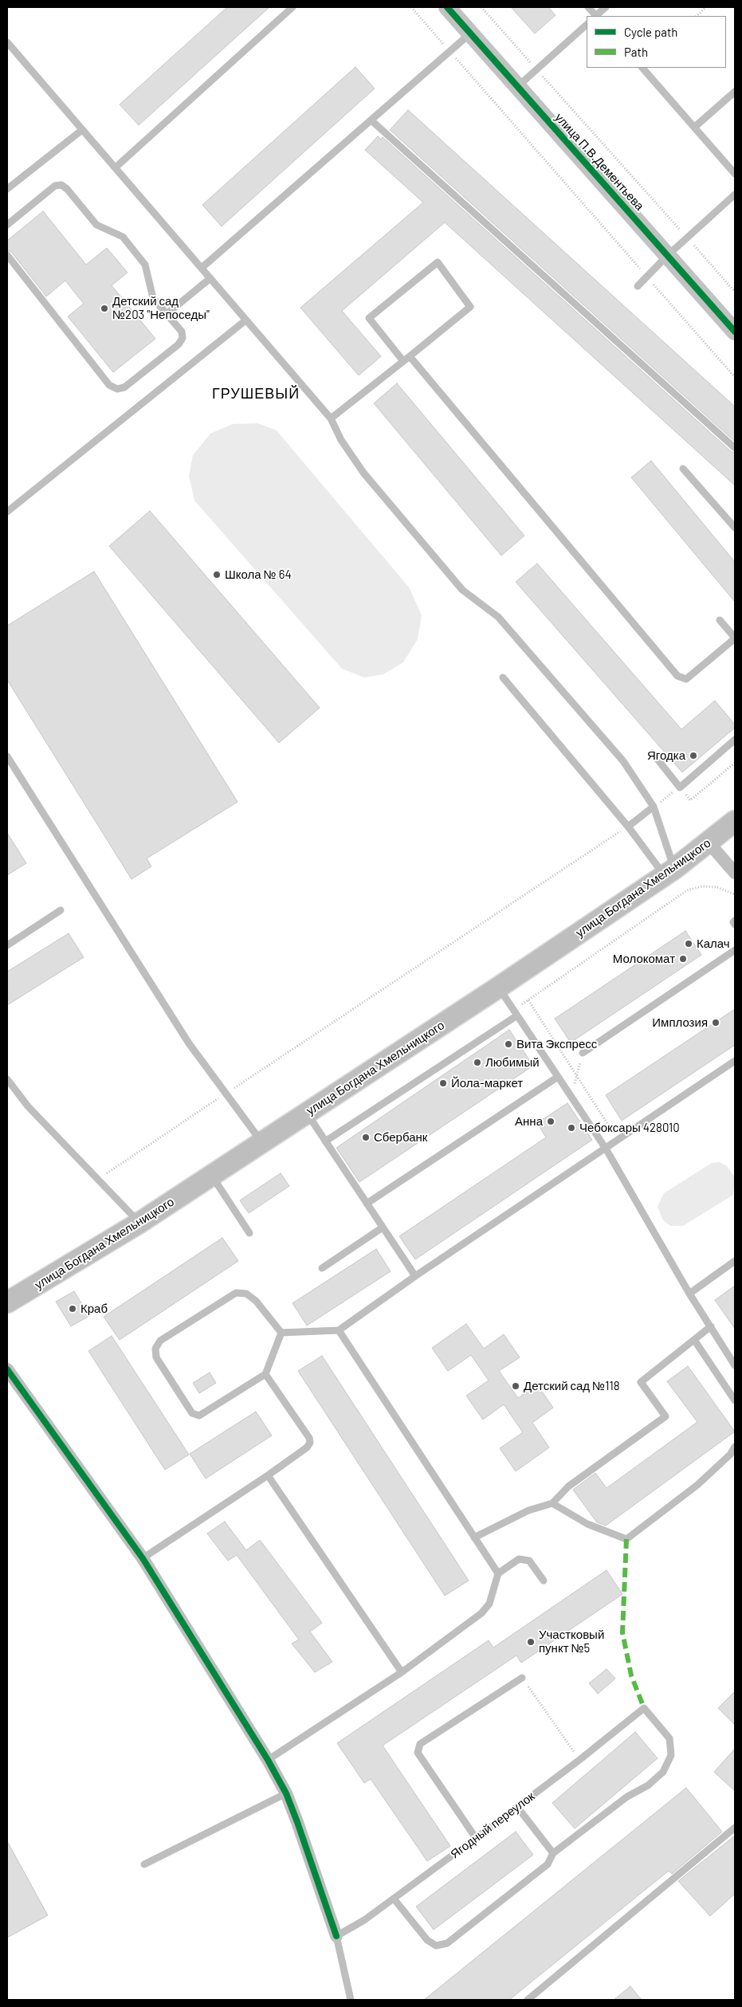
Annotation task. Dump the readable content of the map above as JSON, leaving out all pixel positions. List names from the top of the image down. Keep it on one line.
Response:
{"streets":{"main road":["улица Богдана Хмельницкого"],"street":["улица П.В.Дементьева"],"lane":["Ягодный переулок"]},"districts":["ГРУШЕВЫЙ"],"places":["Детский сад №203 \"Непоседы\"","Школа № 64","Ягодка","Калач","Молокомат","Имплозия","Вита Экспресс","Любимый","Йола-маркет","Анна","Чебоксары 428010","Сбербанк","Краб","Детский сад №118","Участковый пункт №5"],"legend":["Cycle path","Path"]}
